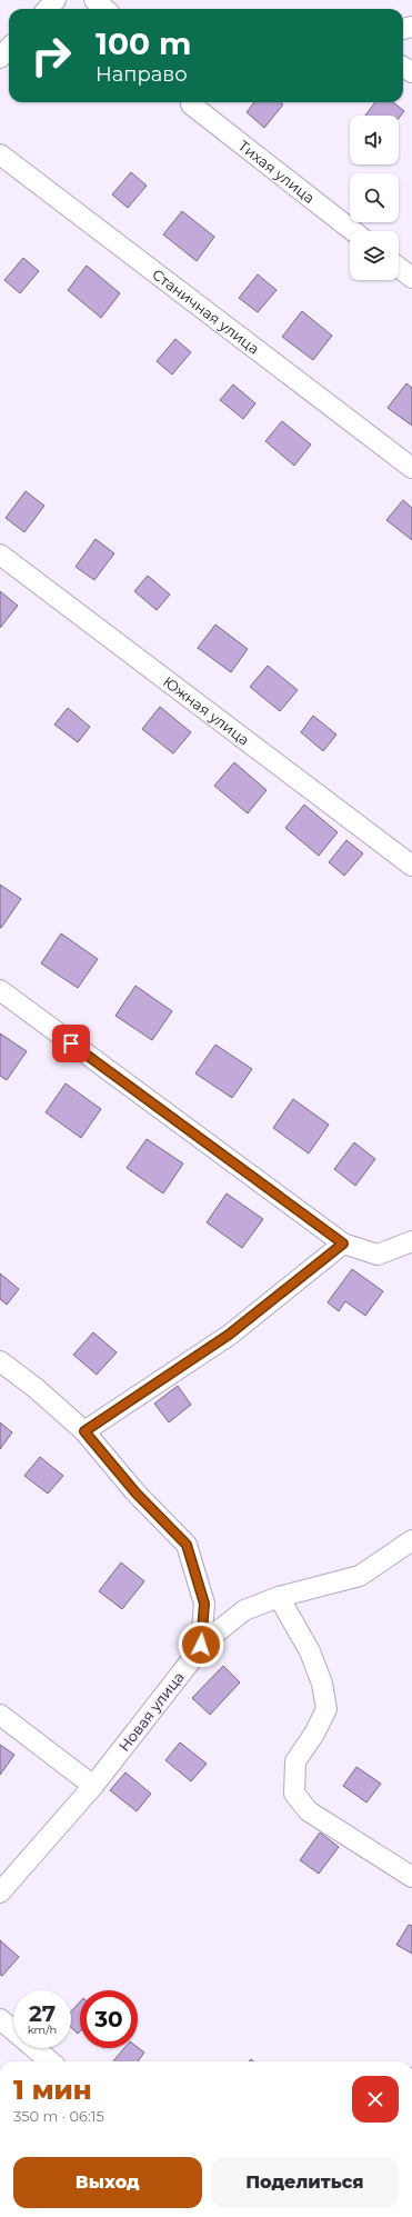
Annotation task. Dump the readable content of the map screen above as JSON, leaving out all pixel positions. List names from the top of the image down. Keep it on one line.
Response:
{"streets":{"street":["Тихая улица","Станичная улица","Южная улица","Новая улица"]},"page":{"turn":["100 m","Направо"],"speed":"27 km/h","limit":"30","heading":["1 мин","350 m · 06:15"],"buttons":["Выход","Поделиться"]}}
